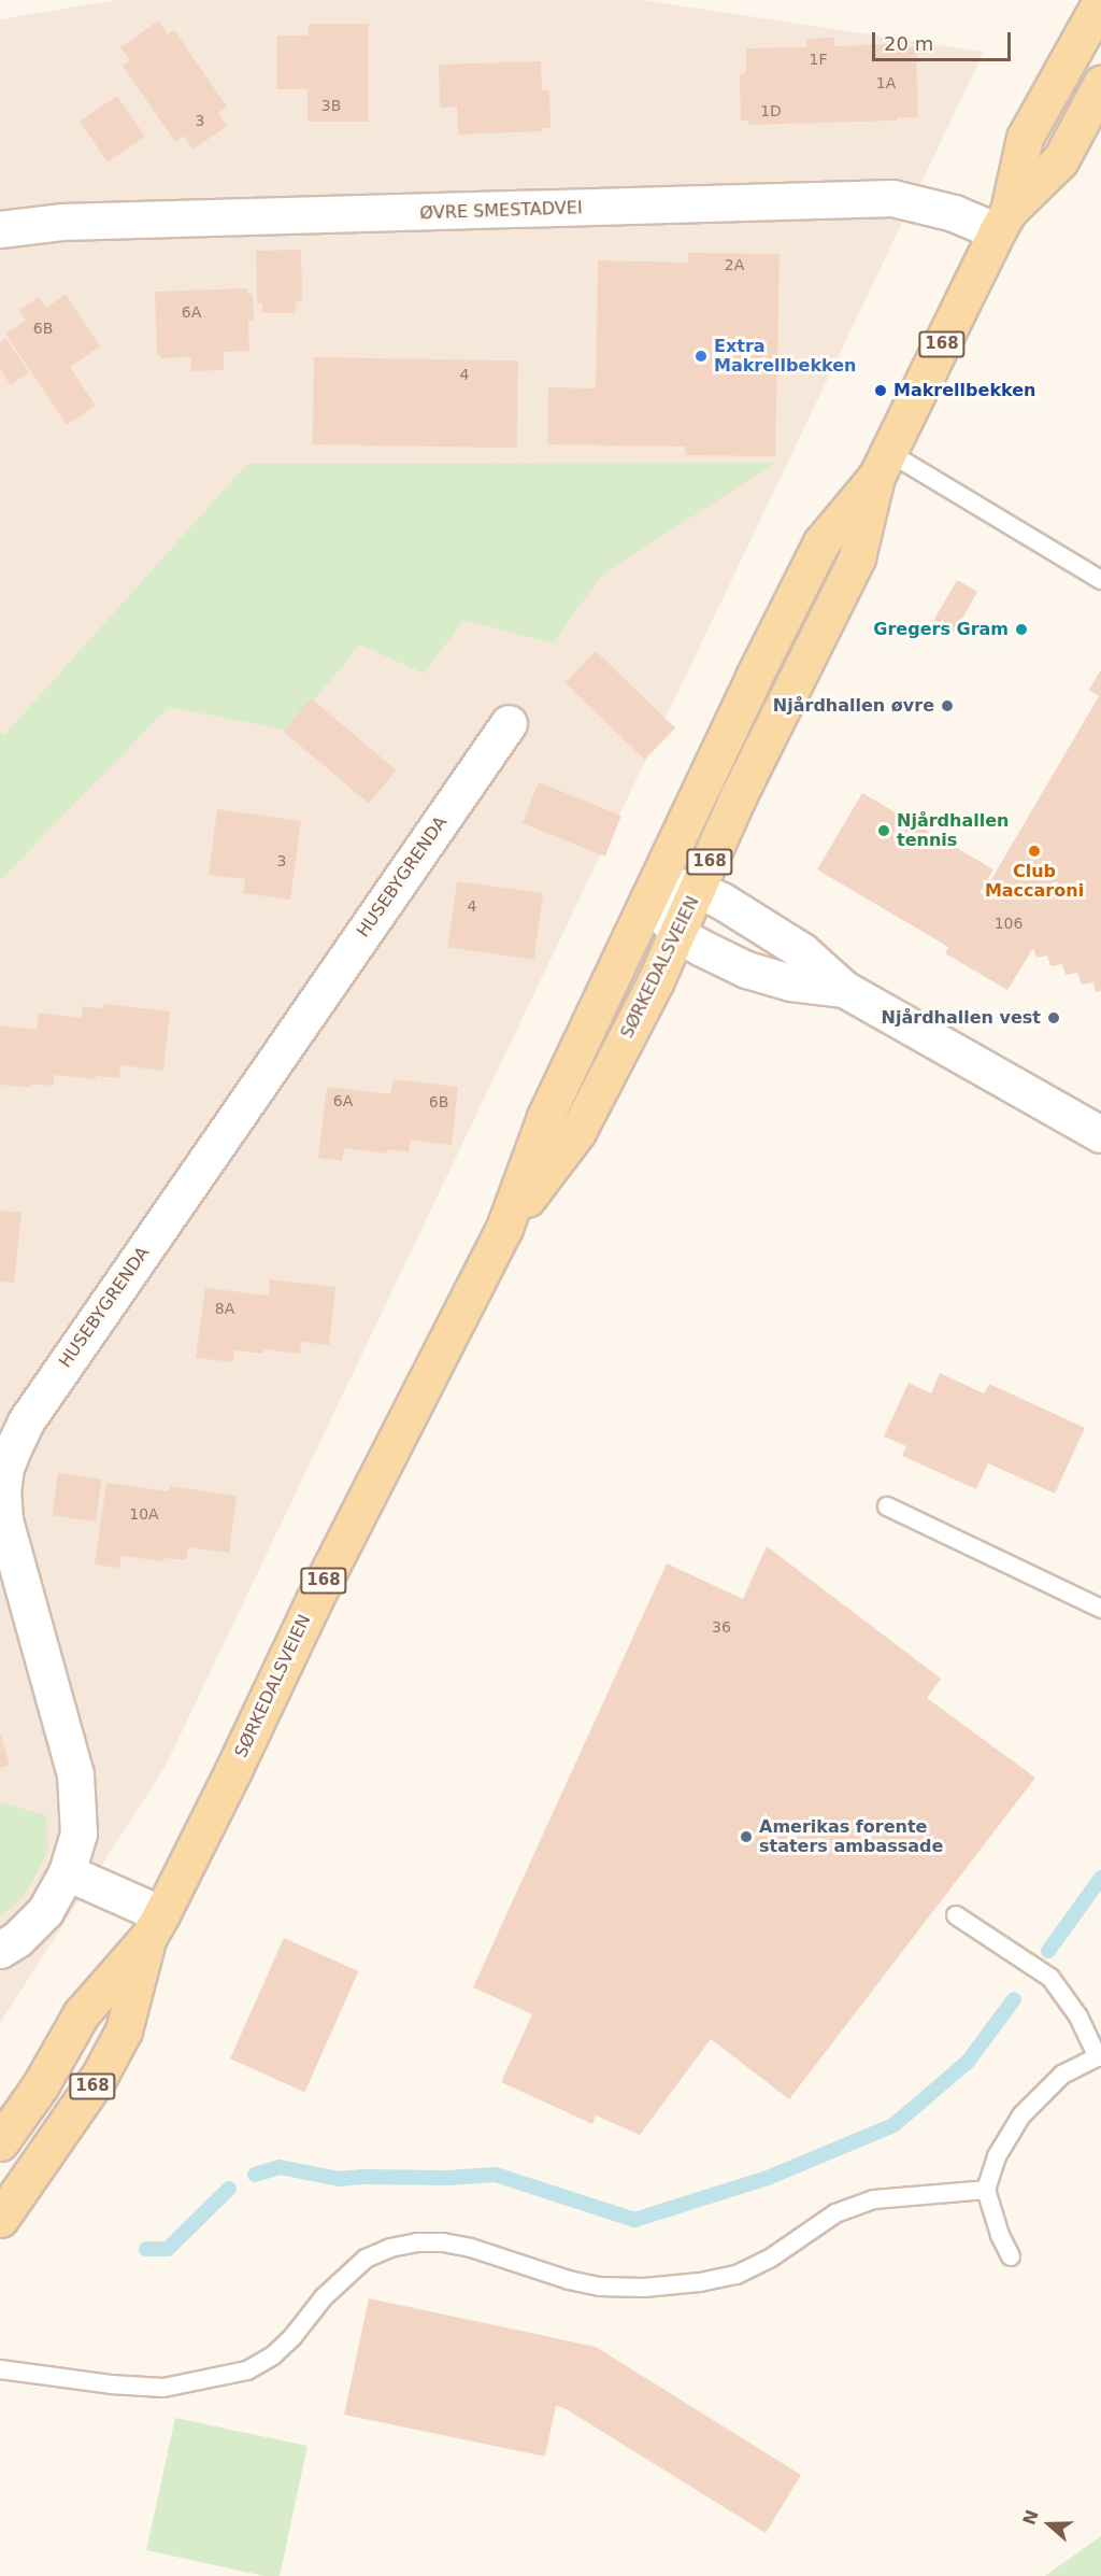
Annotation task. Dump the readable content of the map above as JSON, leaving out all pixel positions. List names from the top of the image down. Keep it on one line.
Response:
{"streets":{"main road":["168","SØRKEDALSVEIEN"],"street":["ØVRE SMESTADVEI","HUSEBYGRENDA"]},"crossings":[["ØVRE SMESTADVEI","SØRKEDALSVEIEN"]],"places":["Extra Makrellbekken","Makrellbekken","Gregers Gram","Njårdhallen øvre","Njårdhallen tennis","Club Maccaroni","Njårdhallen vest","Amerikas forente staters ambassade"],"house_numbers":["1F","1A","3B","1D","3","2A","6A","6B","4","3","4","106","6A","6B","8A","10A","36"],"scale_bar":"20 m","north":"left"}
